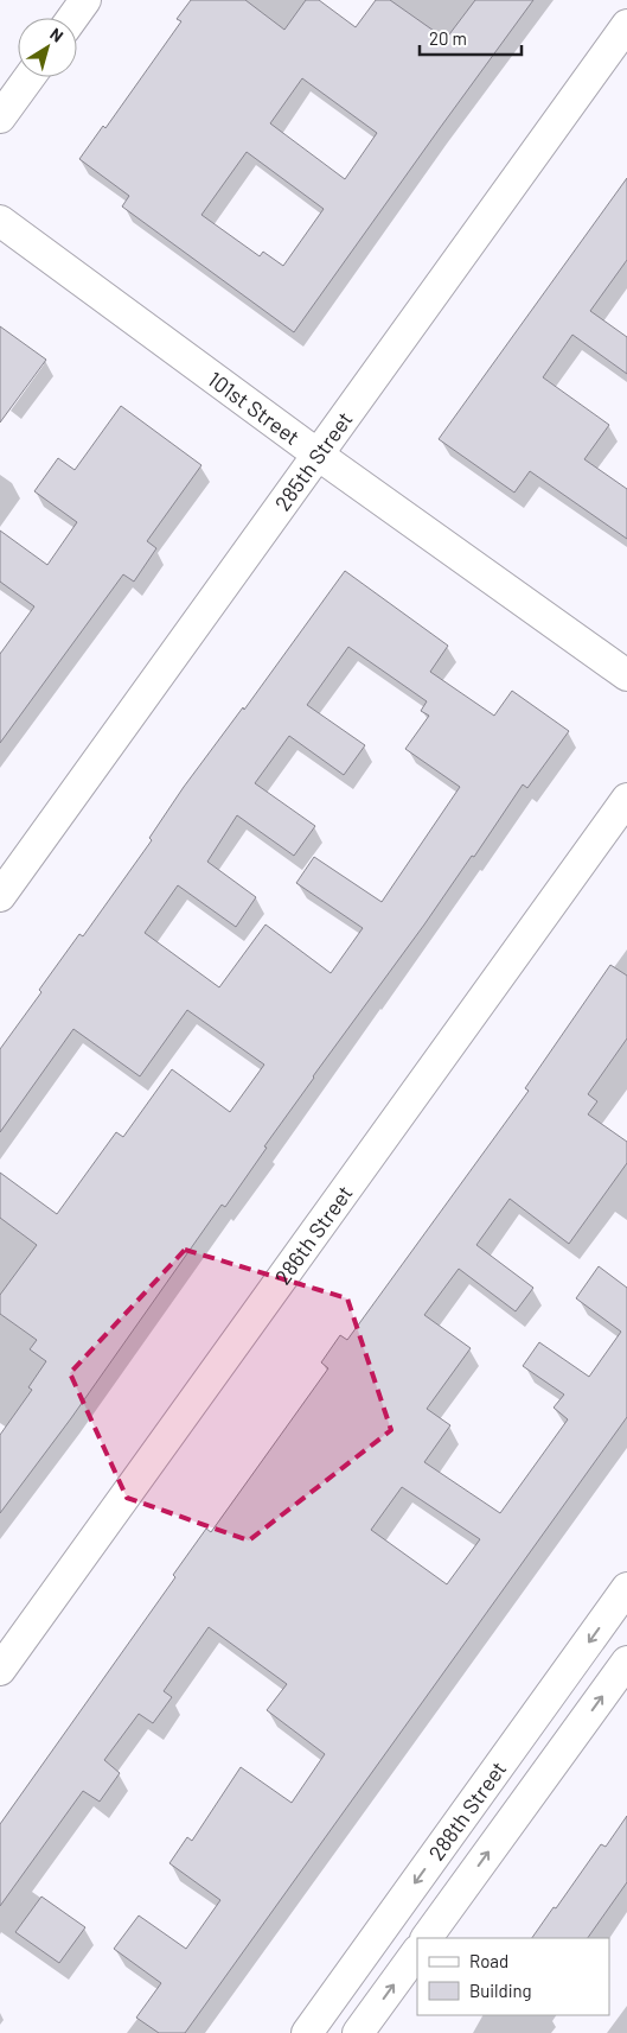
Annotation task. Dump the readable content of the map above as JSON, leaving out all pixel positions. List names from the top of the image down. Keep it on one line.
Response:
{"streets":{"street":["101st Street","285th Street","286th Street","288th Street"]},"crossings":[["101st Street","285th Street"]],"legend":["Road","Building"],"scale_bar":"20 m","north":"top right"}
